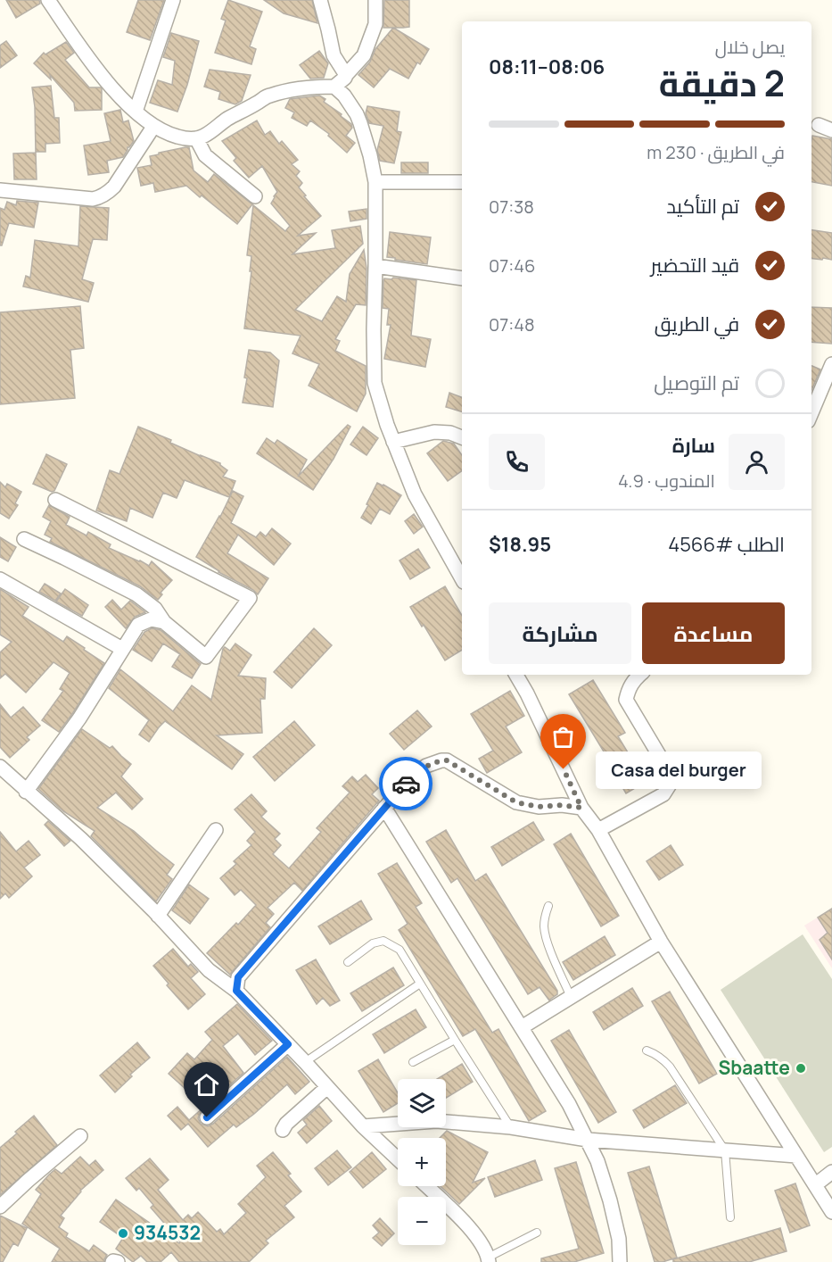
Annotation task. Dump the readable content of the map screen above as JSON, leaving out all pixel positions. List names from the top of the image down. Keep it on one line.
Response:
{"places":["Casa del burger","Sbaatte","934532"],"page":{"heading":["2 دقيقة","يصل خلال","08:06–08:11"],"panel":["سارة","المندوب · 4.9","الطلب #4566","$18.95"],"bar":"في الطريق · 230 m","list":[["تم التأكيد","07:38"],["قيد التحضير","07:46"],["في الطريق","07:48"],"تم التوصيل"],"buttons":["مساعدة","مشاركة"],"bubble":"Casa del burger","map_buttons":["+","−"]}}
